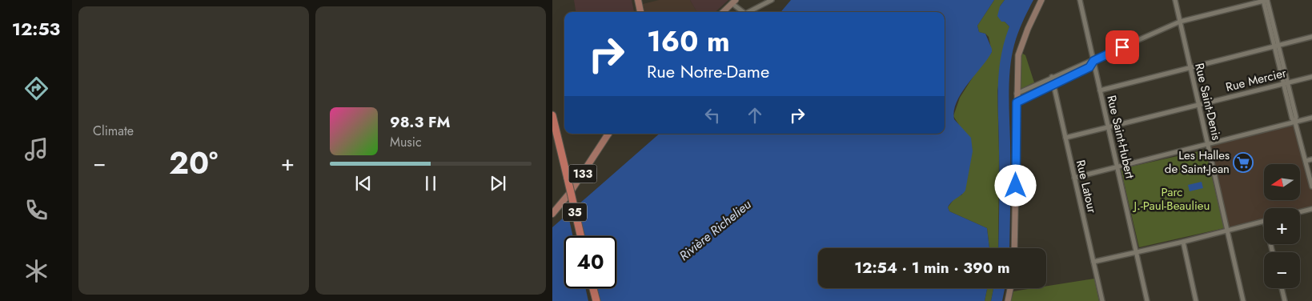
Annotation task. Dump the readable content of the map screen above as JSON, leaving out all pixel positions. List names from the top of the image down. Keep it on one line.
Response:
{"streets":{"highway":["35"],"main road":["133"],"street":["Rue Mercier","Rue Saint-Denis","Rue Saint-Hubert","Rue Latour"]},"crossings":[["Rue Mercier","Rue Saint-Denis"],["Rue Mercier","Rue Saint-Hubert"],["Rue Mercier","Rue Latour"]],"water":["Rivière Richelieu"],"parks":["Parc J.-Paul-Beaulieu"],"places":{"supermarket":["Les Halles de Saint-Jean"]},"north":"left","page":{"tabs":"12:53","tile":"Climate","turn":["160 m","Rue Notre-Dame"],"song":["98.3 FM","Music"],"heat":["−","20°","+"],"map_buttons":["+","−"],"limit":"40","trip":"12:54 · 1 min · 390 m"}}
